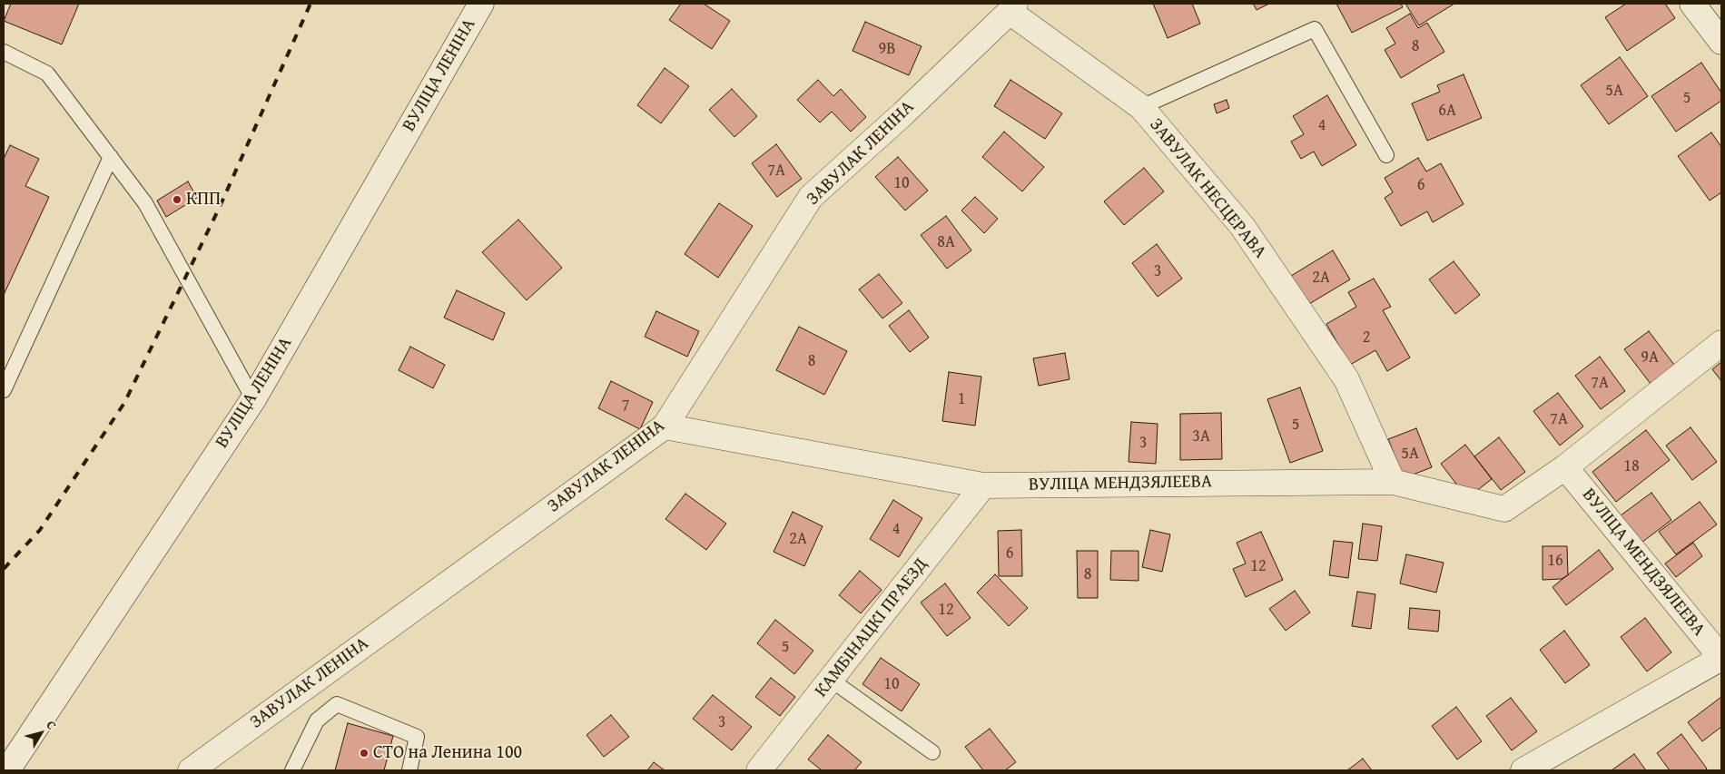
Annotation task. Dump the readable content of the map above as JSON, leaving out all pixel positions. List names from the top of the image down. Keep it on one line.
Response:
{"streets":{"street":["ВУЛІЦА ЛЕНІНА","ЗАВУЛАК ЛЕНІНА","ЗАВУЛАК НЕСЦЕРАВА","ВУЛІЦА МЕНДЗЯЛЕЕВА","КАМБІНАЦКІ ПРАЕЗД"]},"crossings":[["ЗАВУЛАК ЛЕНІНА","ЗАВУЛАК НЕСЦЕРАВА"],["ЗАВУЛАК ЛЕНІНА","ВУЛІЦА МЕНДЗЯЛЕЕВА"],["ЗАВУЛАК НЕСЦЕРАВА","ВУЛІЦА МЕНДЗЯЛЕЕВА"],["ВУЛІЦА МЕНДЗЯЛЕЕВА","КАМБІНАЦКІ ПРАЕЗД"]],"places":["КПП","СТО на Ленина 100"],"house_numbers":["8","9В","5А","5","6А","4","7А","10","6","8А","3","2А","2","9А","8","7А","1","7","7А","5","3А","3","5А","18","4","2А","6","16","12","8","12","5","10","3"],"north":"top right"}
